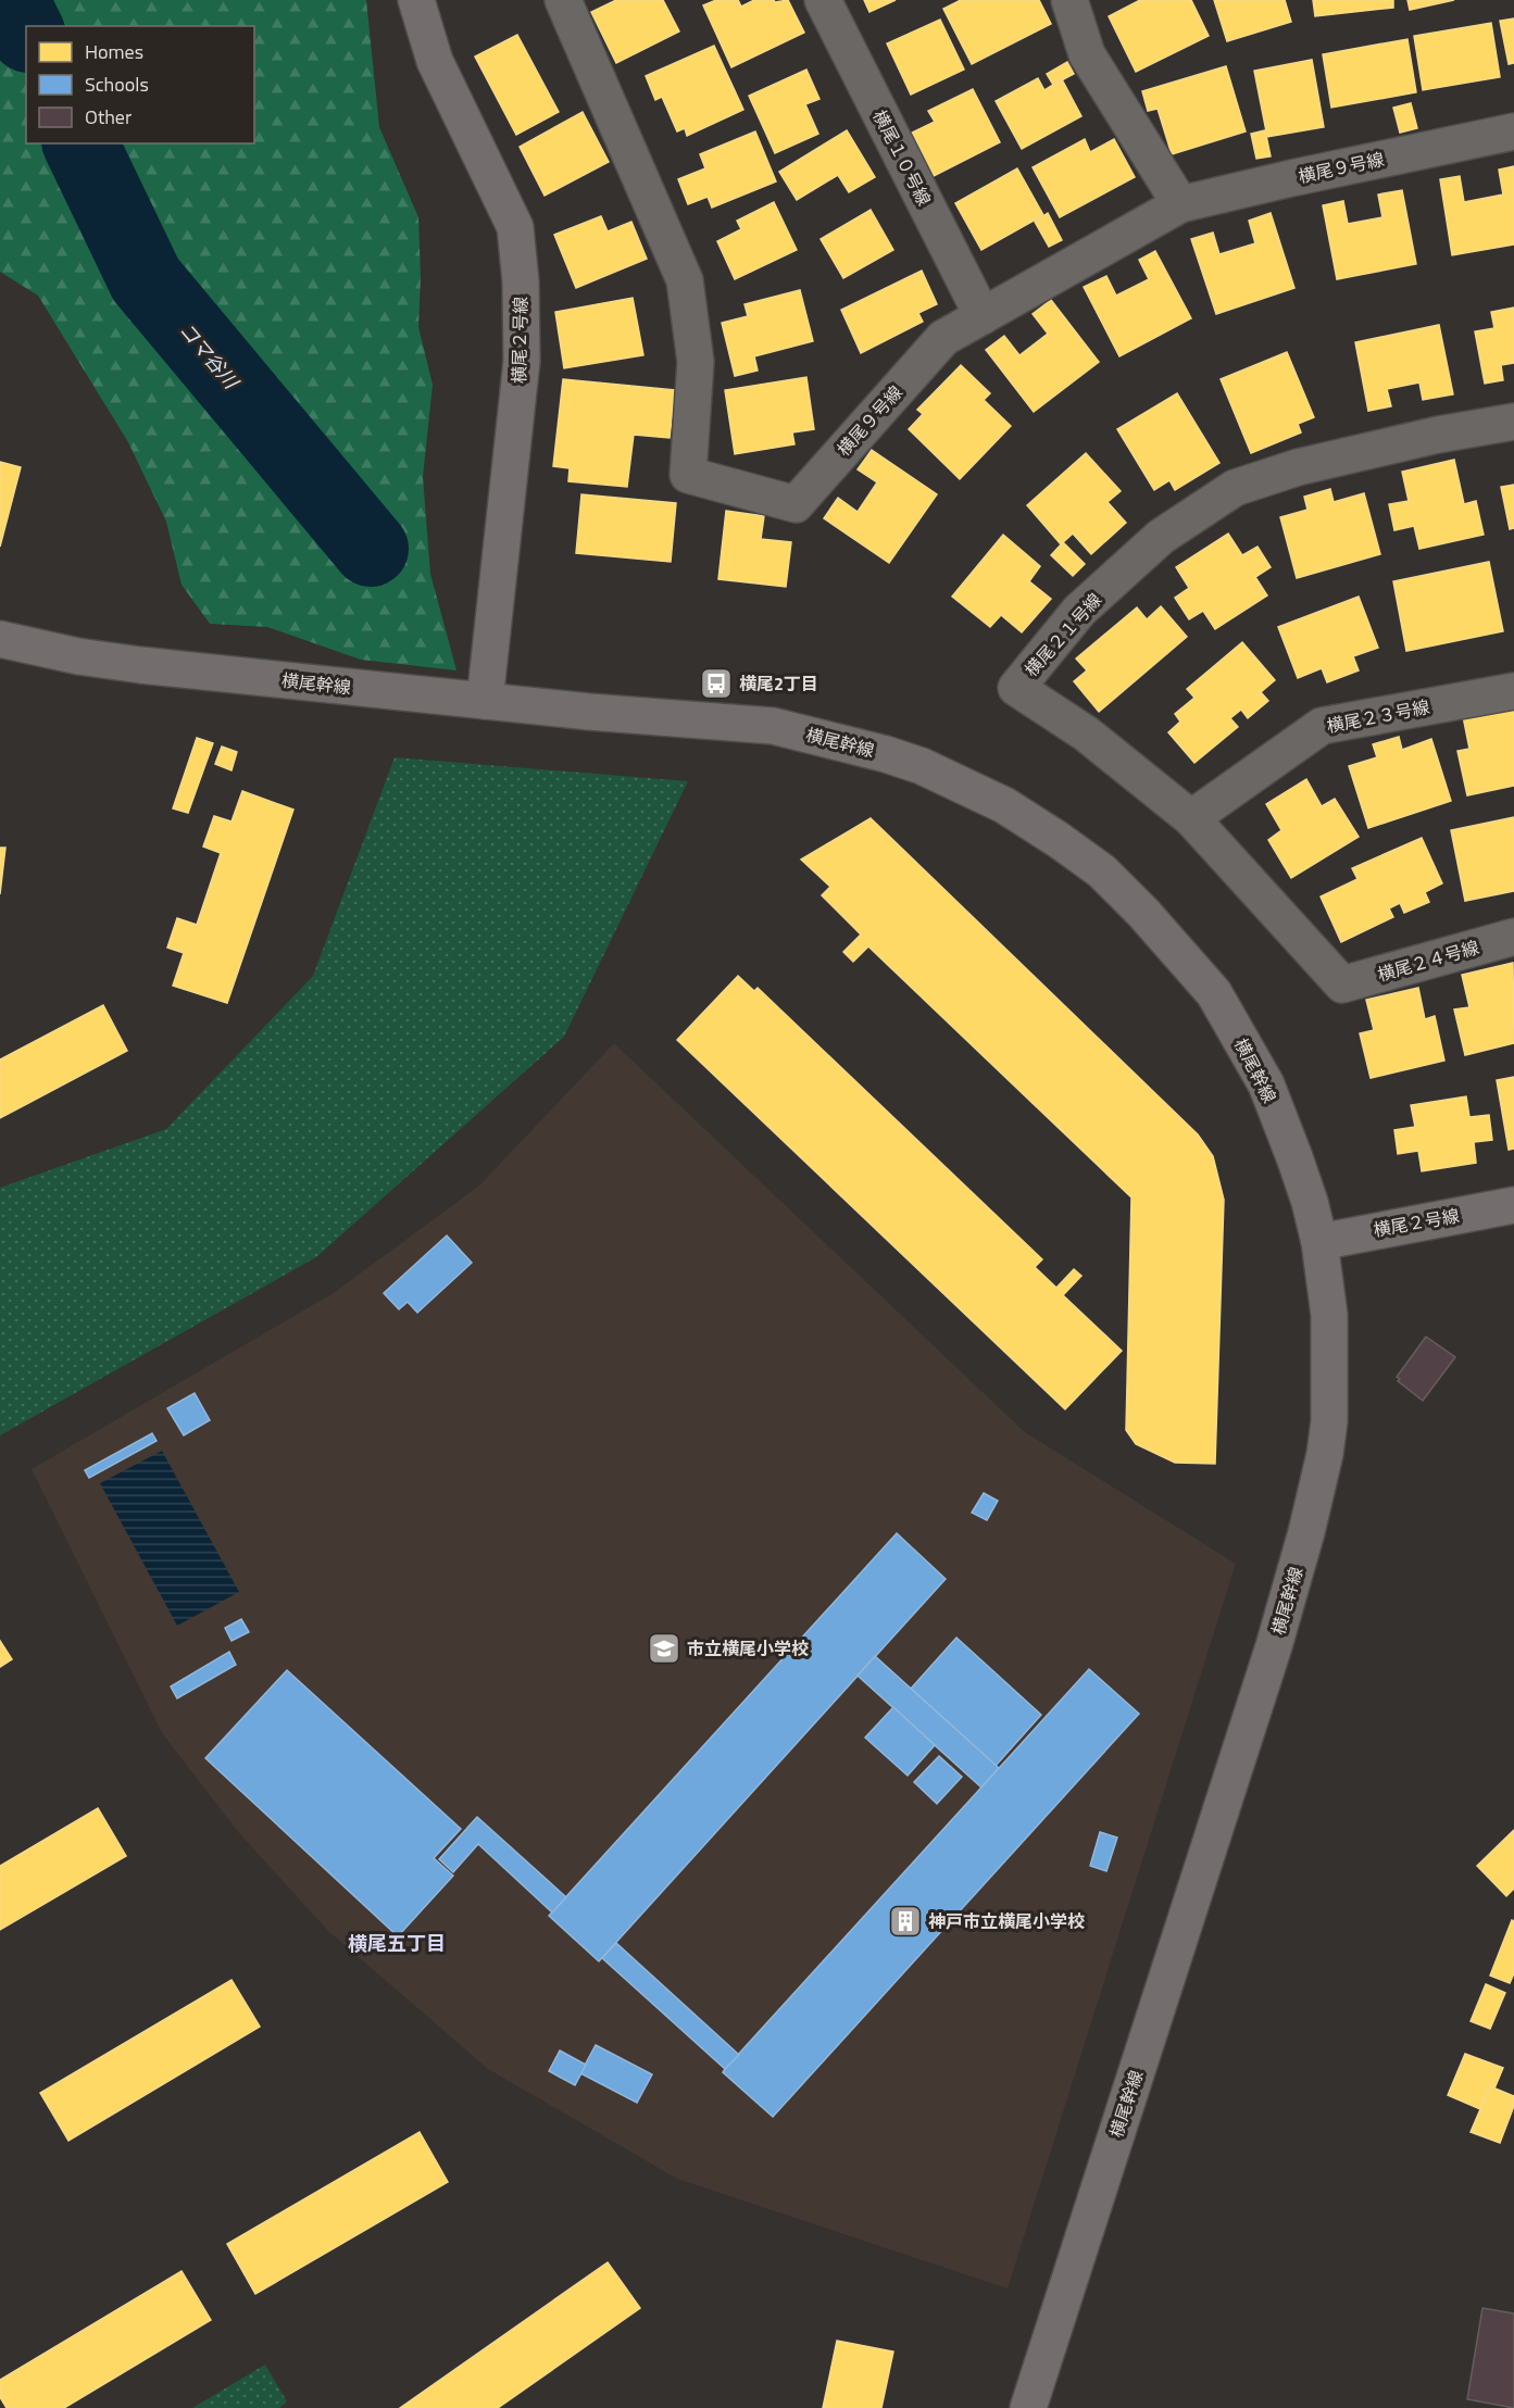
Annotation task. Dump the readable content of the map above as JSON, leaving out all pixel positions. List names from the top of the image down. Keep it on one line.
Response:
{"streets":{"street":["横尾１０号線","横尾９号線","横尾２号線","横尾２１号線","横尾幹線","横尾２３号線","横尾２４号線"]},"crossings":[["横尾１０号線","横尾９号線"],["横尾２号線","横尾幹線"],["横尾２１号線","横尾２３号線"],["横尾２１号線","横尾２４号線"]],"districts":["横尾五丁目"],"water":["コマ谷川"],"places":{"bus stop":["横尾2丁目"],"school or university":["市立横尾小学校"],"building":["神戸市立横尾小学校"]},"legend":["Homes","Schools","Other"]}
